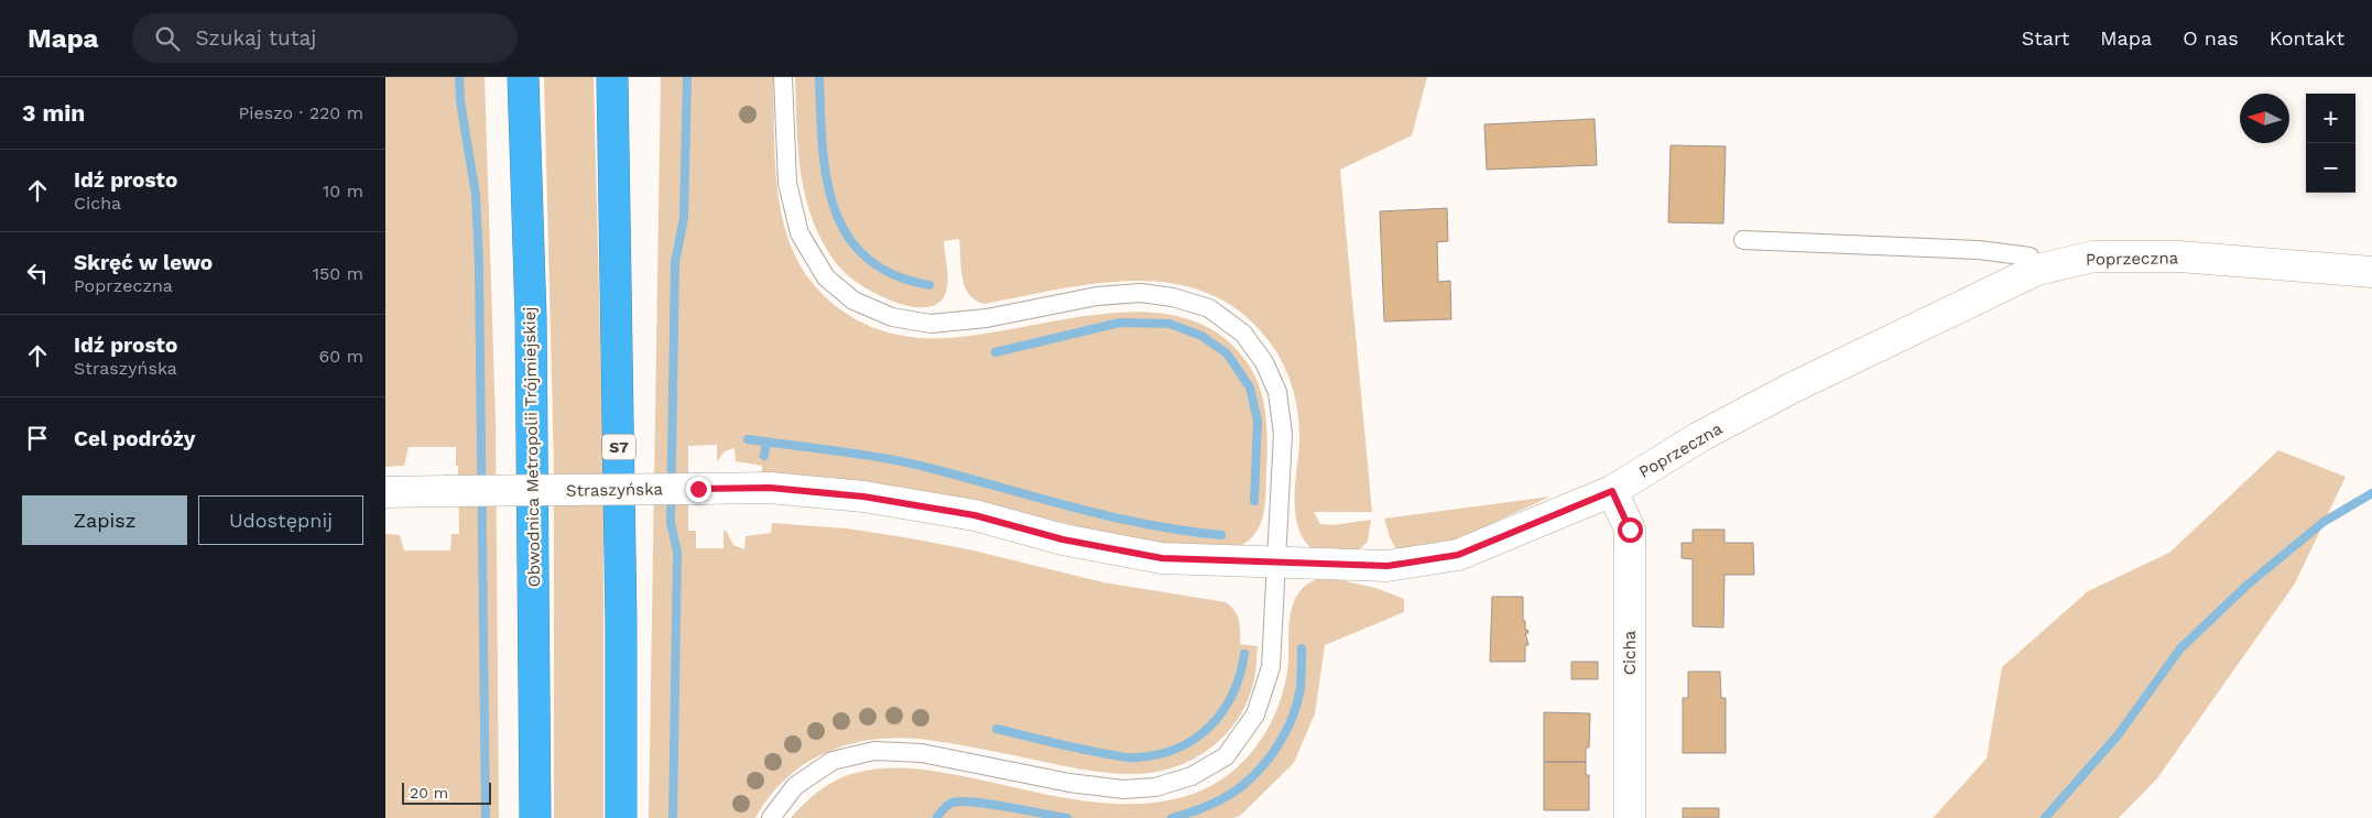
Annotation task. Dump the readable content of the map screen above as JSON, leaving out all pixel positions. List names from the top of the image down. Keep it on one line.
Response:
{"streets":{"highway":["Obwodnica Metropolii Trójmiejskiej","S7"],"street":["Poprzeczna","Straszyńska","Cicha"]},"crossings":[["Poprzeczna","Straszyńska"],["Poprzeczna","Cicha"]],"scale_bar":"20 m","north":"left","page":{"header":"Mapa","search":"Szukaj tutaj","nav":["Start","Mapa","O nas","Kontakt"],"heading":["3 min","Pieszo · 220 m"],"map_buttons":["+","−"],"list":[["Idź prosto","Cicha","10 m"],["Skręć w lewo","Poprzeczna","150 m"],["Idź prosto","Straszyńska","60 m"],"Cel podróży"],"buttons":["Zapisz","Udostępnij"],"scale":"20 m"}}
